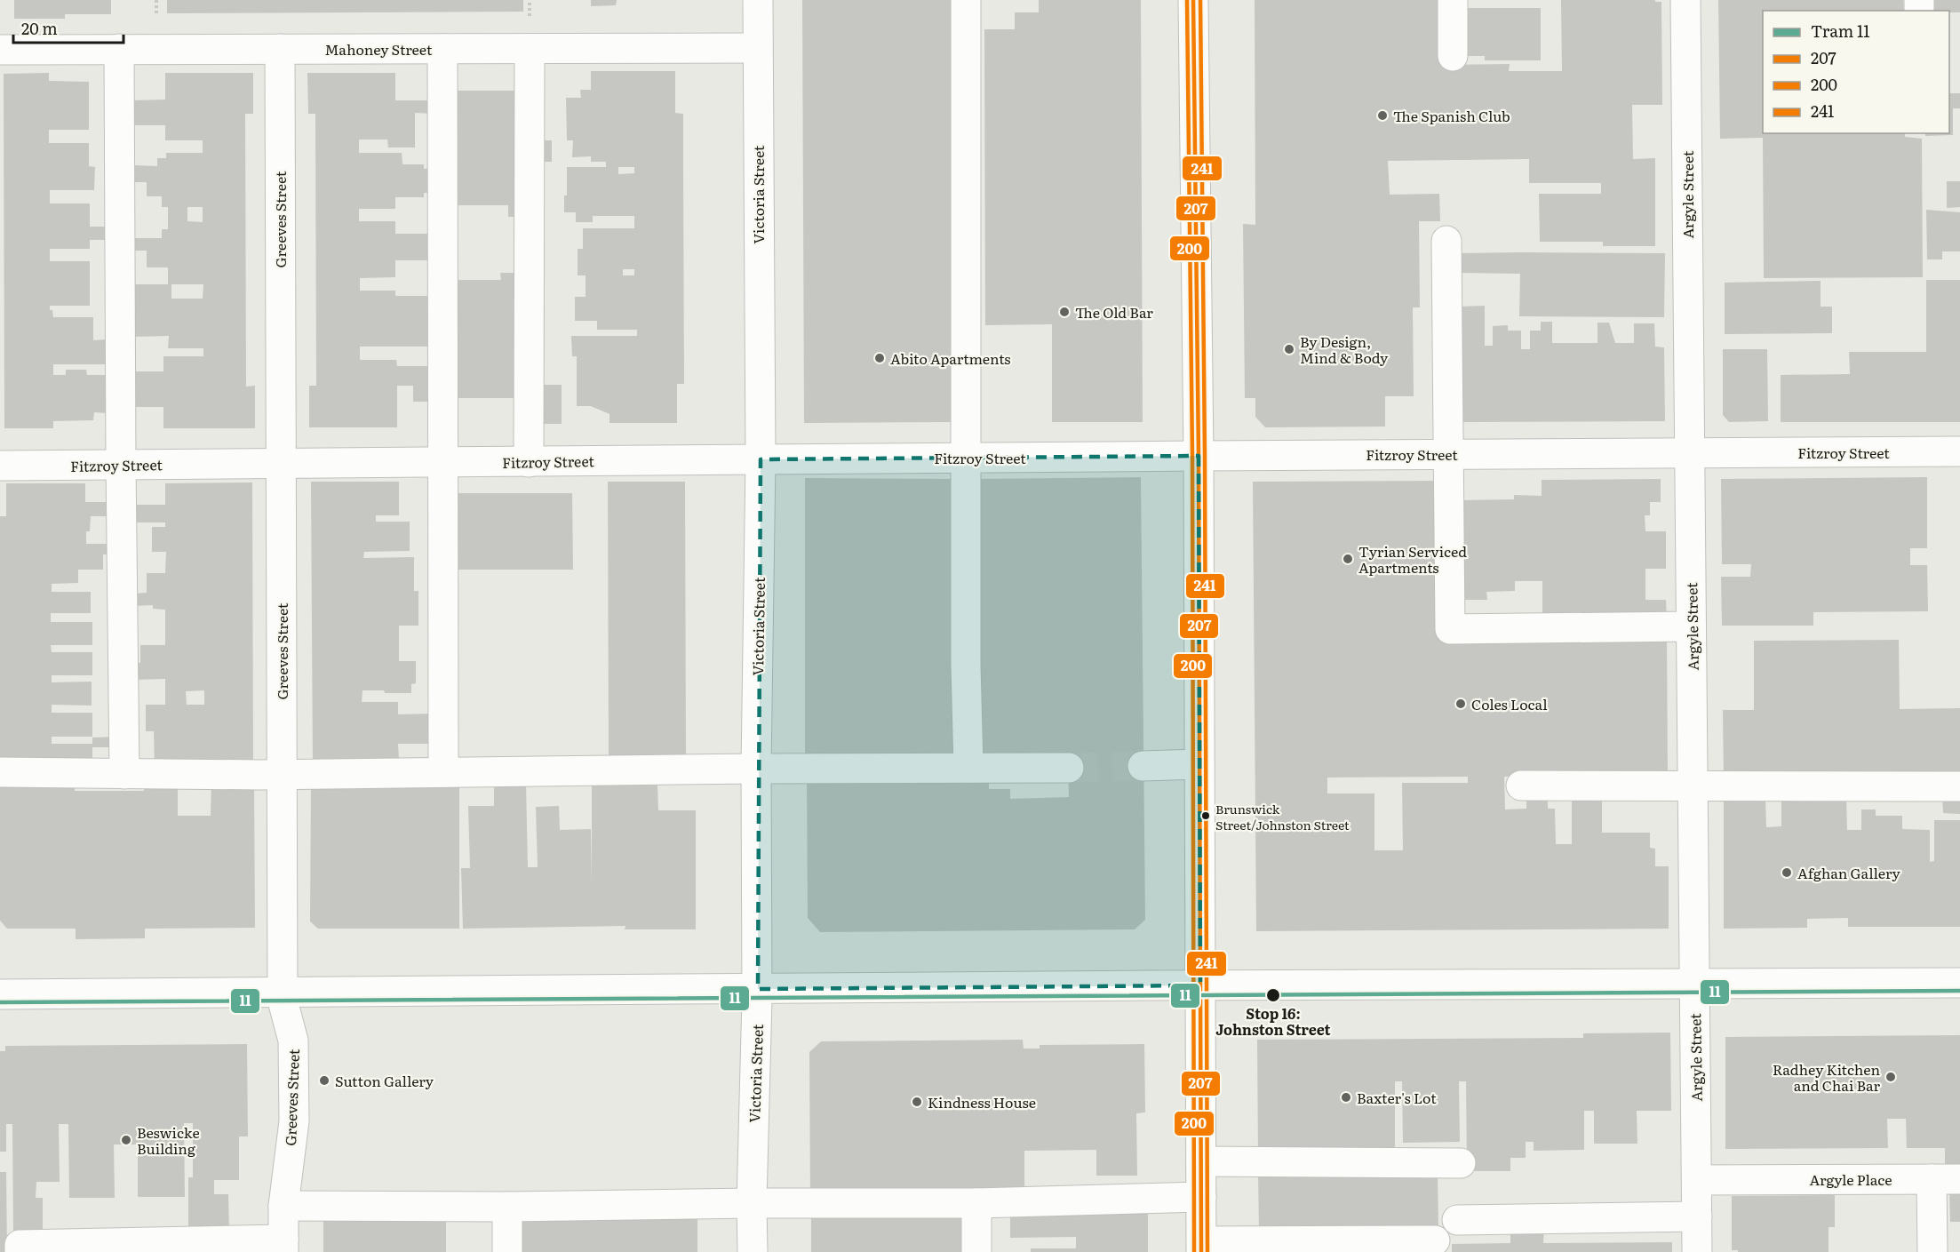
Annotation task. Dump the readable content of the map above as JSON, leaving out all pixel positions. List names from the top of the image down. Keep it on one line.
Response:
{"streets":{"street":["Mahoney Street","Victoria Street","Argyle Street","Greeves Street","Fitzroy Street","Argyle Place"]},"crossings":[["Mahoney Street","Victoria Street"],["Mahoney Street","Greeves Street"],["Victoria Street","Fitzroy Street"],["Argyle Street","Fitzroy Street"],["Argyle Street","Argyle Place"],["Greeves Street","Fitzroy Street"]],"places":["The Spanish Club","The Old Bar","By Design, Mind & Body","Abito Apartments","Tyrian Serviced Apartments","Coles Local","Brunswick Street/Johnston Street","Afghan Gallery","Stop 16: Johnston Street","Radhey Kitchen and Chai Bar","Sutton Gallery","Baxter's Lot","Kindness House","Beswicke Building"],"lines":["transit line 207","transit line 200","transit line 241","tram line 11"],"legend":["Tram 11","207","200","241"],"scale_bar":"20 m"}
